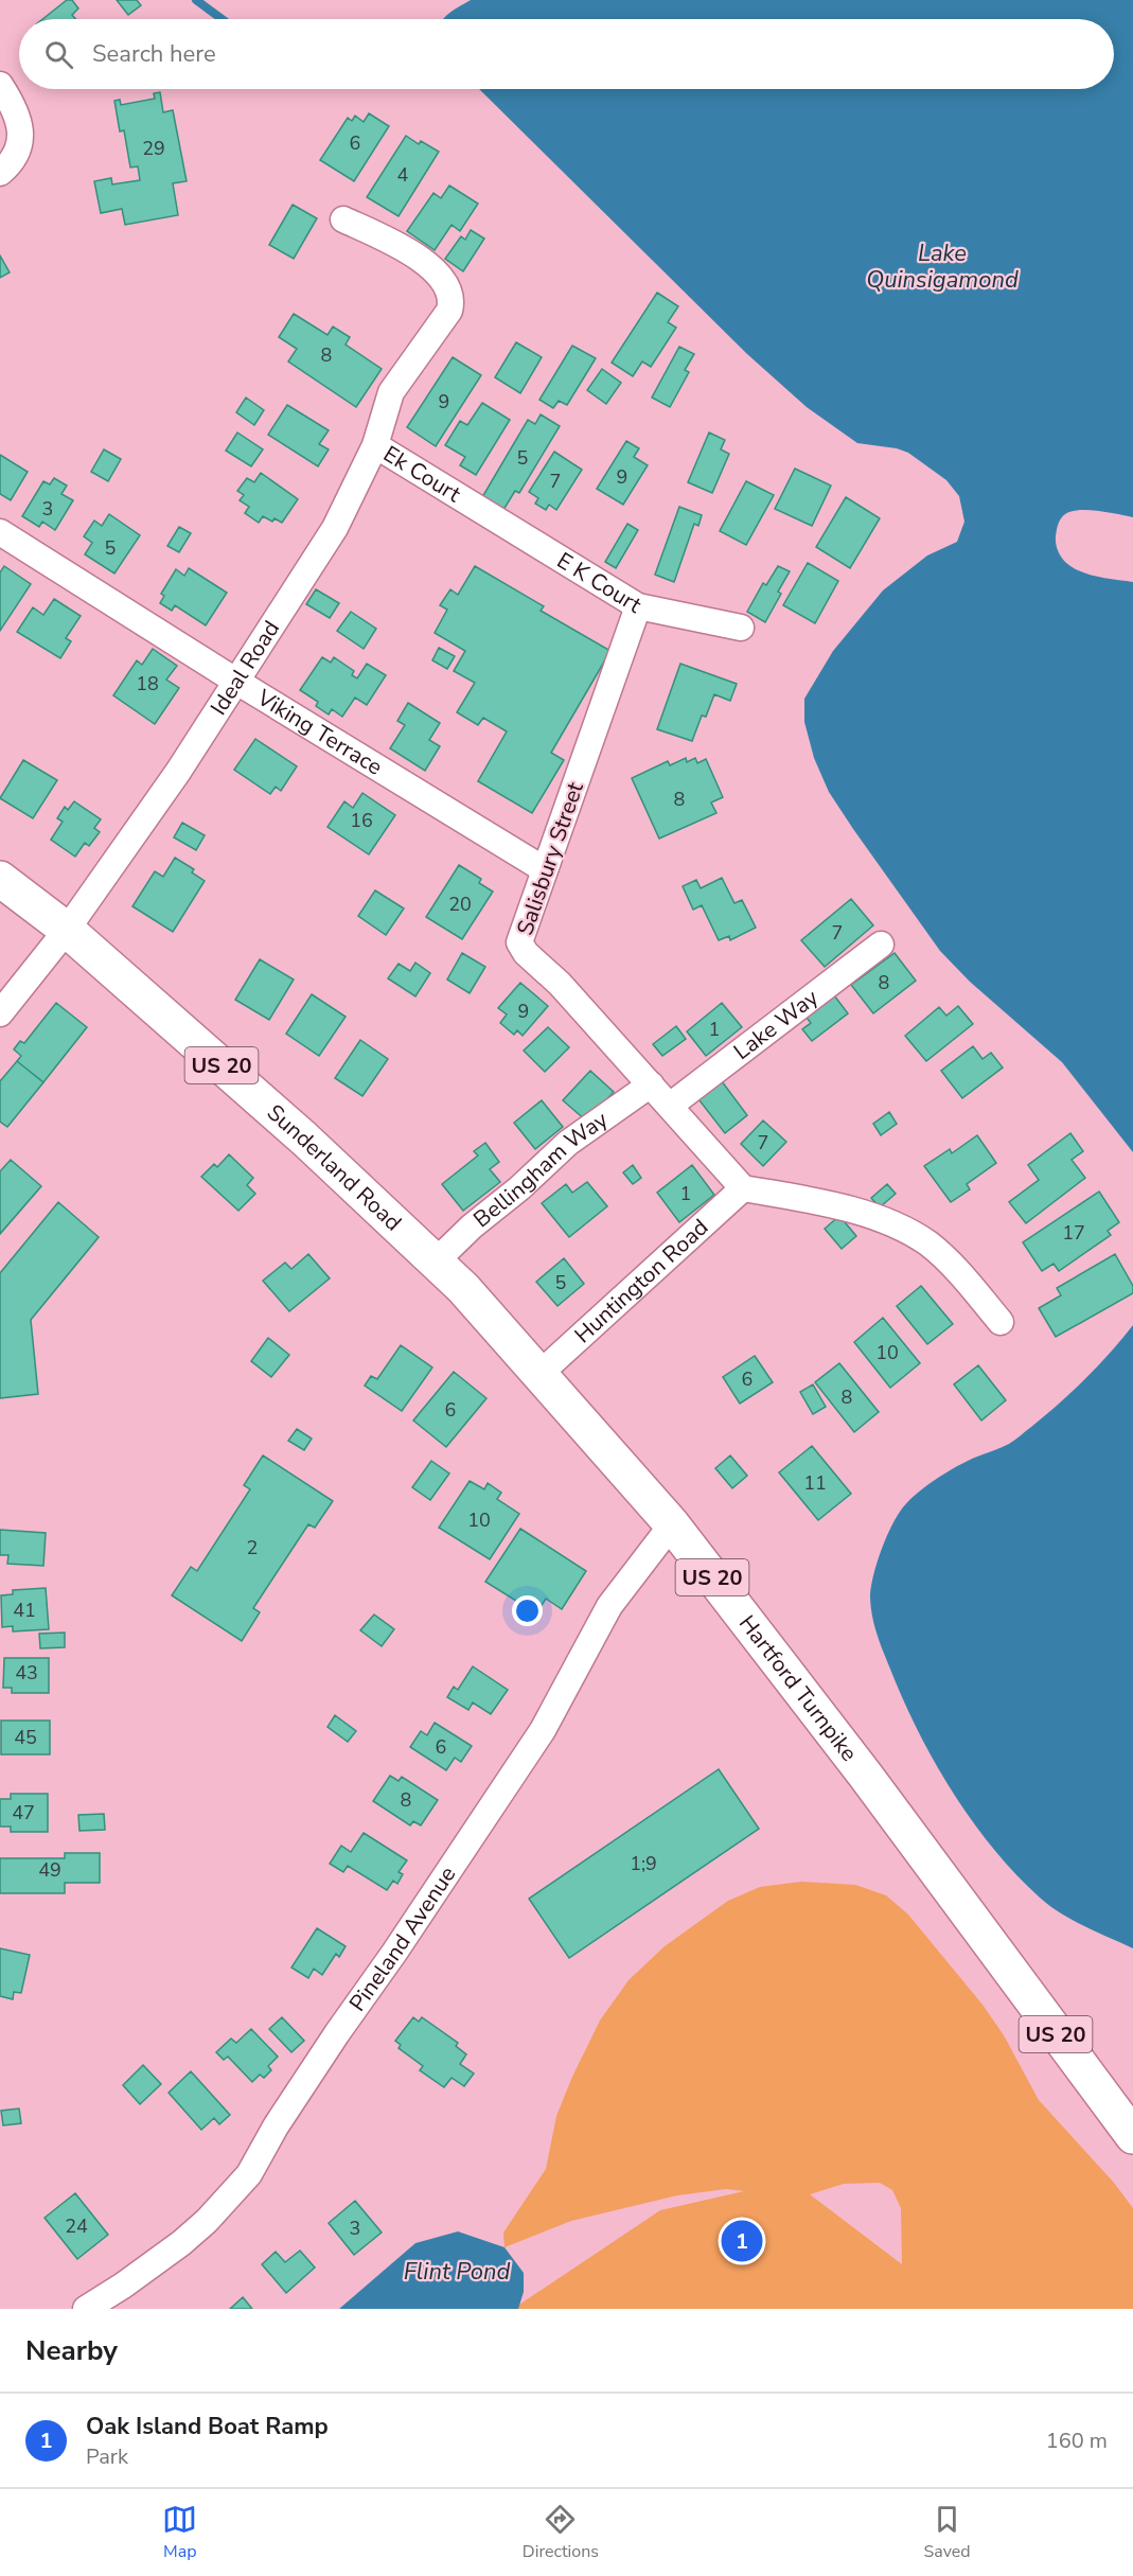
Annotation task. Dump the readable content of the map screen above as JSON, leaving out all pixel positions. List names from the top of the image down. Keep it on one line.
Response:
{"streets":{"main road":["US 20","Sunderland Road","Hartford Turnpike"],"street":["Ek Court","E K Court","Ideal Road","Viking Terrace","Salisbury Street","Lake Way","Bellingham Way","Huntington Road","Pineland Avenue"]},"crossings":[["Ek Court","E K Court"],["Ek Court","Ideal Road"],["E K Court","Salisbury Street"],["Ideal Road","Viking Terrace"],["Ideal Road","Sunderland Road"],["Viking Terrace","Salisbury Street"],["Salisbury Street","Lake Way"],["Salisbury Street","Bellingham Way"],["Salisbury Street","Huntington Road"],["Sunderland Road","Bellingham Way"],["Sunderland Road","Hartford Turnpike"],["Bellingham Way","Hartford Turnpike"],["Huntington Road","Hartford Turnpike"],["Hartford Turnpike","Pineland Avenue"]],"water":["Lake Quinsigamond","Flint Pond"],"house_numbers":["6","29","4","8","9","5","9","7","3","5","18","8","16","20","7","8","9","1","7","1","17","5","10","6","8","6","11","10","2","41","43","45","6","8","47","1;9","49","24","3"],"page":{"search":"Search here","pins":"1","heading":"Nearby","list":[{"mark":"1","name":"Oak Island Boat Ramp","note":"Park","value":"160 m"}],"nav":["Map","Directions","Saved"]}}
